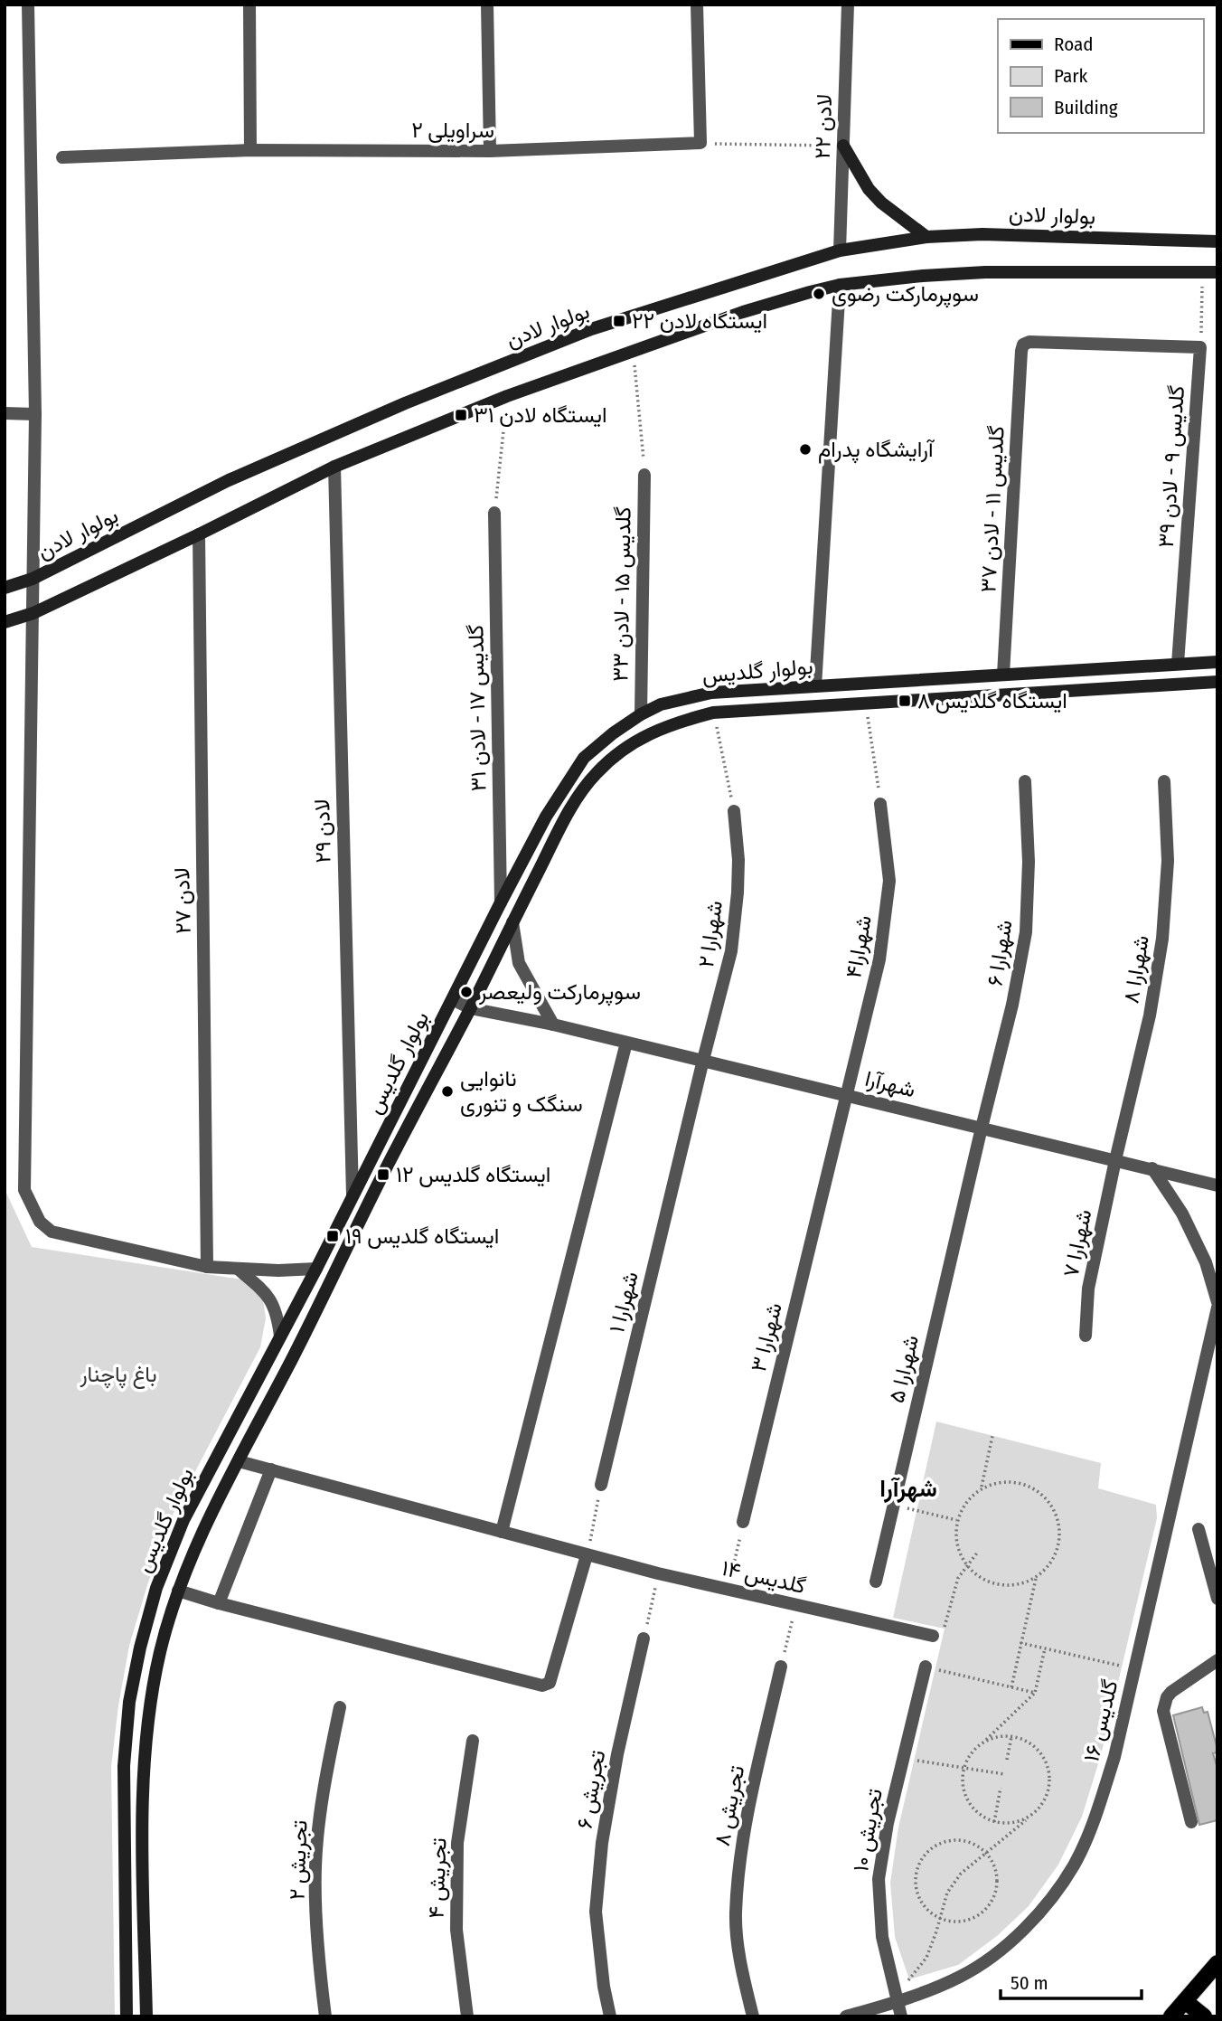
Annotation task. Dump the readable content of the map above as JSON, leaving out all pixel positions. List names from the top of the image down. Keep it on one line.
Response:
{"streets":{"street":["لادن ۲۲","سراویلی ۲","بولوار لادن","گلدیس ۹ - لادن ۳۹","گلدیس ۱۱ - لادن ۳۷","گلدیس ۱۵ - لادن ۳۳","بولوار گلدیس","گلدیس ۱۷ - لادن ۳۱","لادن ۲۹","لادن ۲۷","شهرارا ۲","شهرارا۴","شهرارا ۶","شهرارا ۸","شهرآرا","شهرارا ۷","شهرارا ۱","شهرارا ۳","شهرارا ۵","گلدیس ۱۴","گلدیس ۱۶","تجریش ۶","تجریش ۸","تجریش ۱۰","تجریش ۲","تجریش ۴"]},"crossings":[["لادن ۲۲","بولوار لادن"],["گلدیس ۹ - لادن ۳۹","گلدیس ۱۱ - لادن ۳۷"],["گلدیس ۹ - لادن ۳۹","بولوار گلدیس"],["گلدیس ۱۱ - لادن ۳۷","بولوار گلدیس"],["گلدیس ۱۵ - لادن ۳۳","بولوار گلدیس"],["بولوار گلدیس","گلدیس ۱۷ - لادن ۳۱"],["بولوار گلدیس","لادن ۲۹"],["بولوار گلدیس","شهرآرا"],["بولوار گلدیس","گلدیس ۱۴"],["شهرارا ۲","شهرآرا"],["شهرارا ۲","شهرارا ۱"],["شهرارا۴","شهرآرا"],["شهرارا۴","شهرارا ۳"],["شهرارا ۶","شهرآرا"],["شهرارا ۶","شهرارا ۵"],["شهرارا ۸","شهرآرا"],["شهرارا ۸","شهرارا ۷"],["شهرآرا","شهرارا ۷"],["شهرآرا","شهرارا ۱"],["شهرآرا","شهرارا ۳"],["شهرآرا","شهرارا ۵"],["گلدیس ۱۶","تجریش ۱۰"]],"districts":["شهرآرا"],"parks":["باغ پاچنار"],"places":{"other":["سوپرمارکت رضوی","آرایشگاه پدرام","سوپرمارکت ولیعصر","نانوایی سنگک و تنوری"],"transit":["ایستگاه لادن ۲۲","ایستگاه لادن ۳۱","ایستگاه گلدیس ۸","ایستگاه گلدیس ۱۲","ایستگاه گلدیس ۱۹"]},"legend":["Road","Park","Building"],"scale_bar":"50 m"}
